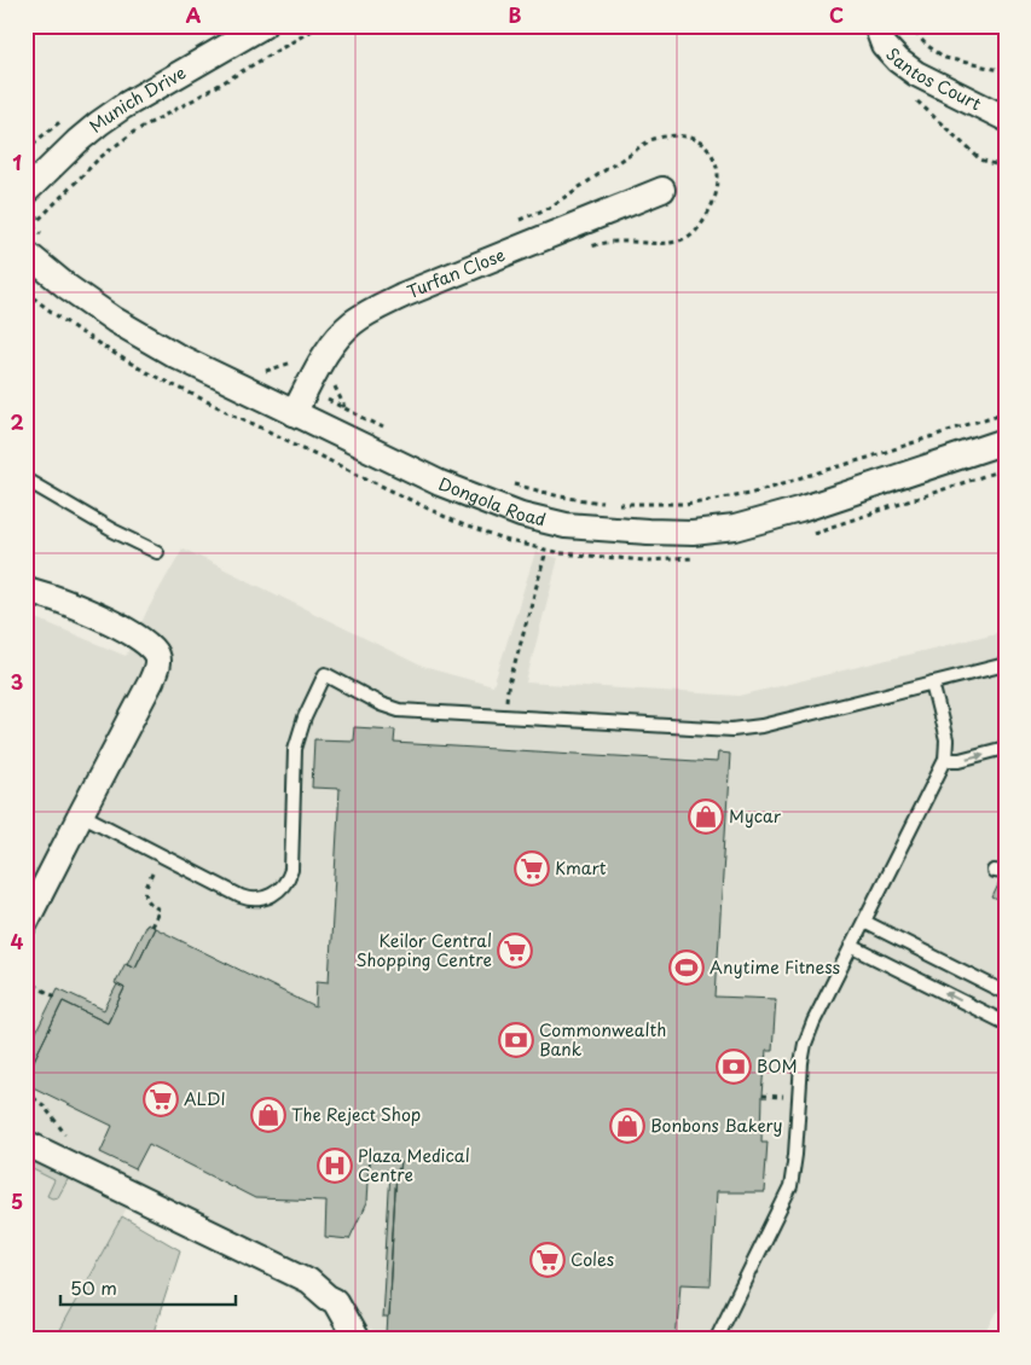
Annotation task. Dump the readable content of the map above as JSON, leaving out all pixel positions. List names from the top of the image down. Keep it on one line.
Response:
{"streets":{"street":["Santos Court","Munich Drive","Turfan Close","Dongola Road"]},"crossings":[["Turfan Close","Dongola Road"]],"places":{"shop":["Mycar","The Reject Shop","Bonbons Bakery"],"supermarket":["Kmart","Keilor Central Shopping Centre","ALDI","Coles"],"sports":["Anytime Fitness"],"bank":["Commonwealth Bank","BOM"],"hospital":["Plaza Medical Centre"]},"scale_bar":"50 m","grid":{"columns":["A","B","C"],"rows":["1","2","3","4","5"]}}
